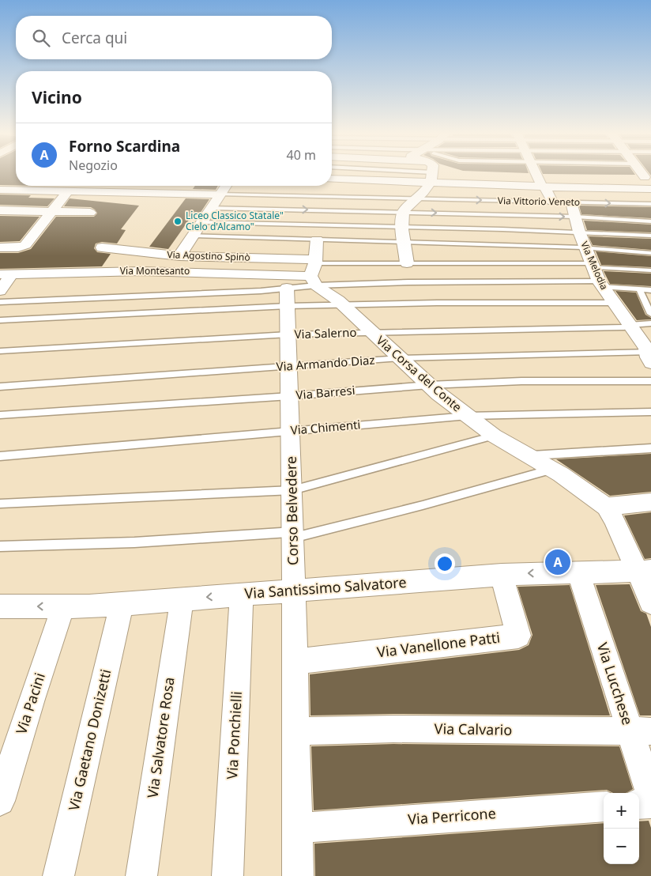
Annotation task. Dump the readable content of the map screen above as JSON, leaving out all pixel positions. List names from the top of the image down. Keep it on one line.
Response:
{"streets":{"street":["Via Vittorio Veneto","Via Agostino Spinò","Via Melodia","Via Montesanto","Via Corsa del Conte","Corso Belvedere","Via Santissimo Salvatore","Via Vanellone Patti","Via Lucchese","Via Pacini","Via Calvario","Via Ponchielli","Via Salvatore Rosa","Via Gaetano Donizetti","Via Perricone"],"lane":["Via Salerno","Via Armando Diaz","Via Barresi","Via Chimenti"]},"crossings":[["Via Vittorio Veneto","Via Melodia"],["Via Agostino Spinò","Via Montesanto"],["Via Agostino Spinò","Via Corsa del Conte"],["Via Melodia","Via Salerno"],["Via Melodia","Via Armando Diaz"],["Via Montesanto","Via Corsa del Conte"],["Via Salerno","Via Corsa del Conte"],["Via Salerno","Corso Belvedere"],["Via Armando Diaz","Via Corsa del Conte"],["Via Armando Diaz","Corso Belvedere"],["Via Corsa del Conte","Via Barresi"],["Via Corsa del Conte","Via Chimenti"],["Via Corsa del Conte","Via Santissimo Salvatore"],["Via Barresi","Corso Belvedere"],["Via Chimenti","Corso Belvedere"],["Corso Belvedere","Via Santissimo Salvatore"],["Corso Belvedere","Via Vanellone Patti"],["Corso Belvedere","Via Calvario"],["Corso Belvedere","Via Perricone"],["Via Santissimo Salvatore","Via Vanellone Patti"],["Via Santissimo Salvatore","Via Lucchese"],["Via Santissimo Salvatore","Via Pacini"],["Via Santissimo Salvatore","Via Ponchielli"],["Via Santissimo Salvatore","Via Salvatore Rosa"],["Via Santissimo Salvatore","Via Gaetano Donizetti"],["Via Lucchese","Via Calvario"]],"places":["Liceo Classico Statale\" Cielo d'Alcamo\""],"page":{"search":"Cerca qui","heading":"Vicino","list":[{"mark":"A","name":"Forno Scardina","note":"Negozio","value":"40 m"}],"pins":"A","map_buttons":["+","−"]}}
